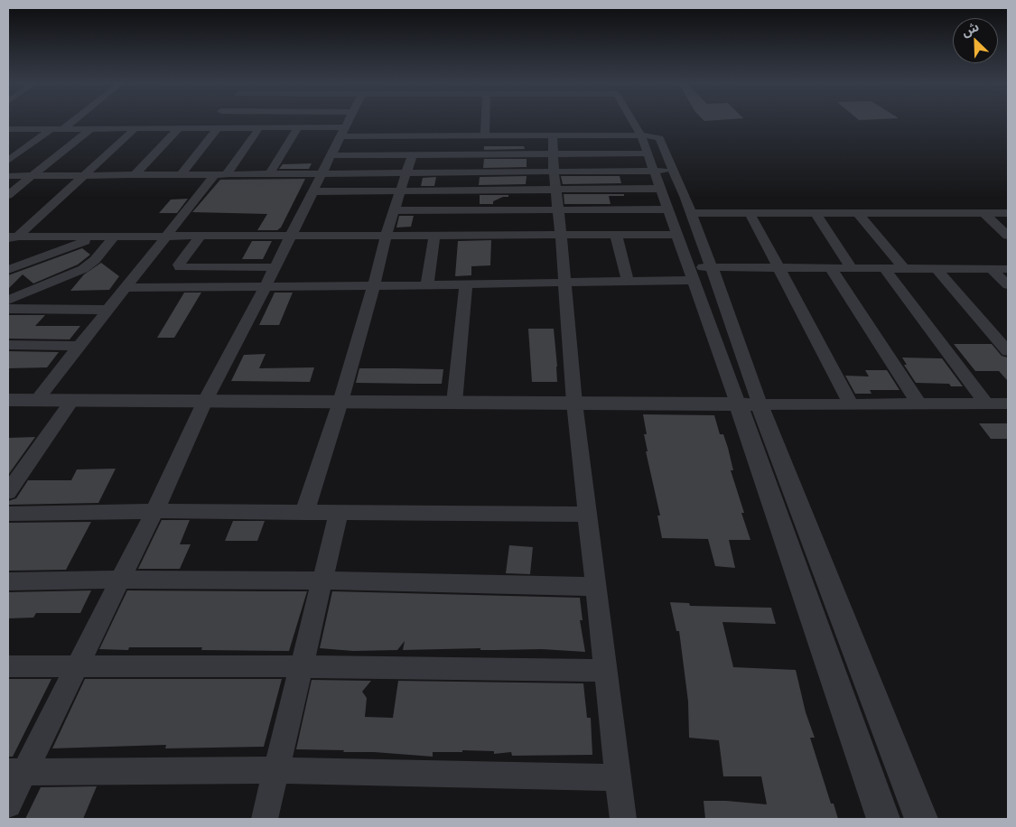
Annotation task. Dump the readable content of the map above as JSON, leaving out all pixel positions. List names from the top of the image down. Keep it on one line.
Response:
{"north":"top left"}
